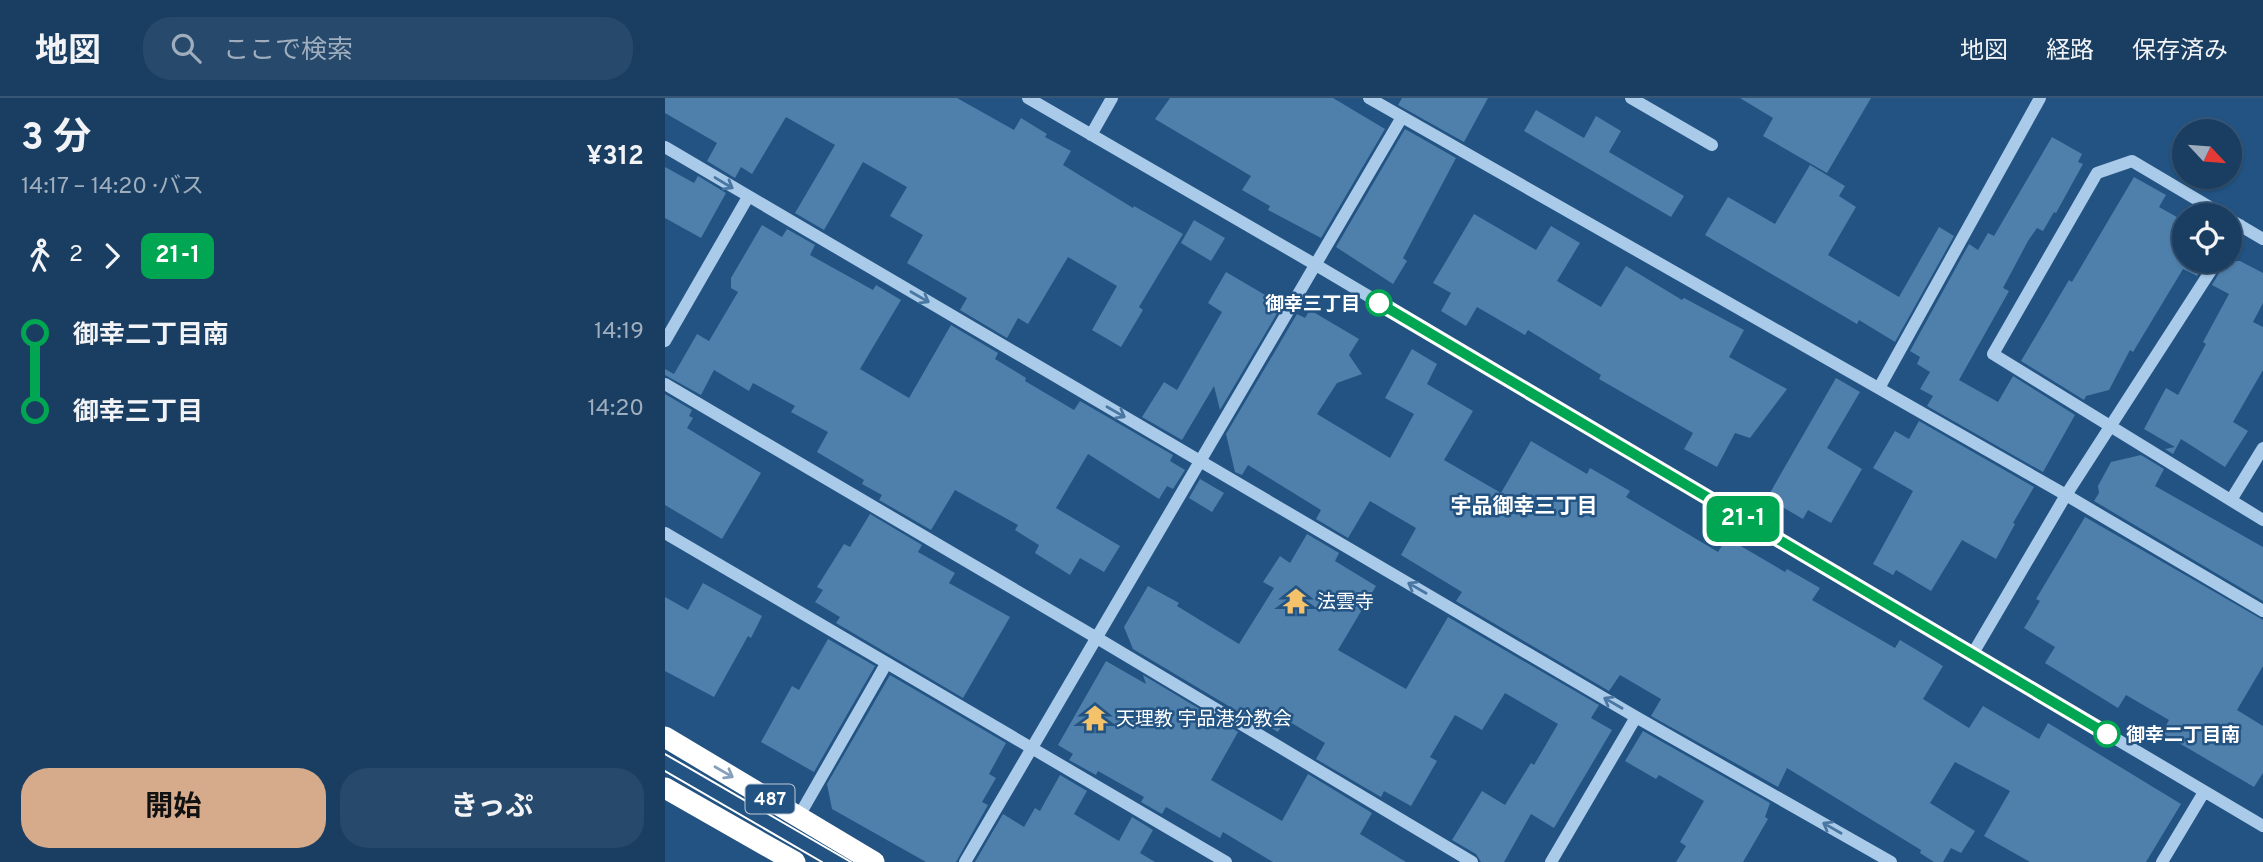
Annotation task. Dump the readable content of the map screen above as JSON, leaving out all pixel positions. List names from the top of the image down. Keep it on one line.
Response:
{"streets":{"highway":["487"]},"districts":["宇品御幸三丁目"],"places":{"other":["御幸三丁目","御幸二丁目南"],"temple":["法雲寺","天理教 宇品港分教会"]},"lines":["bus line 21-1"],"north":"bottom right","page":{"header":"地図","search":"ここで検索","nav":["地図","経路","保存済み"],"heading":["3 分","14:17 – 14:20 · バス","¥312"],"on_map":"21-1","legs":["2","21-1"],"list":[{"name":"御幸二丁目南","value":"14:19"},{"name":"御幸三丁目","value":"14:20"}],"buttons":["開始","きっぷ"]}}
